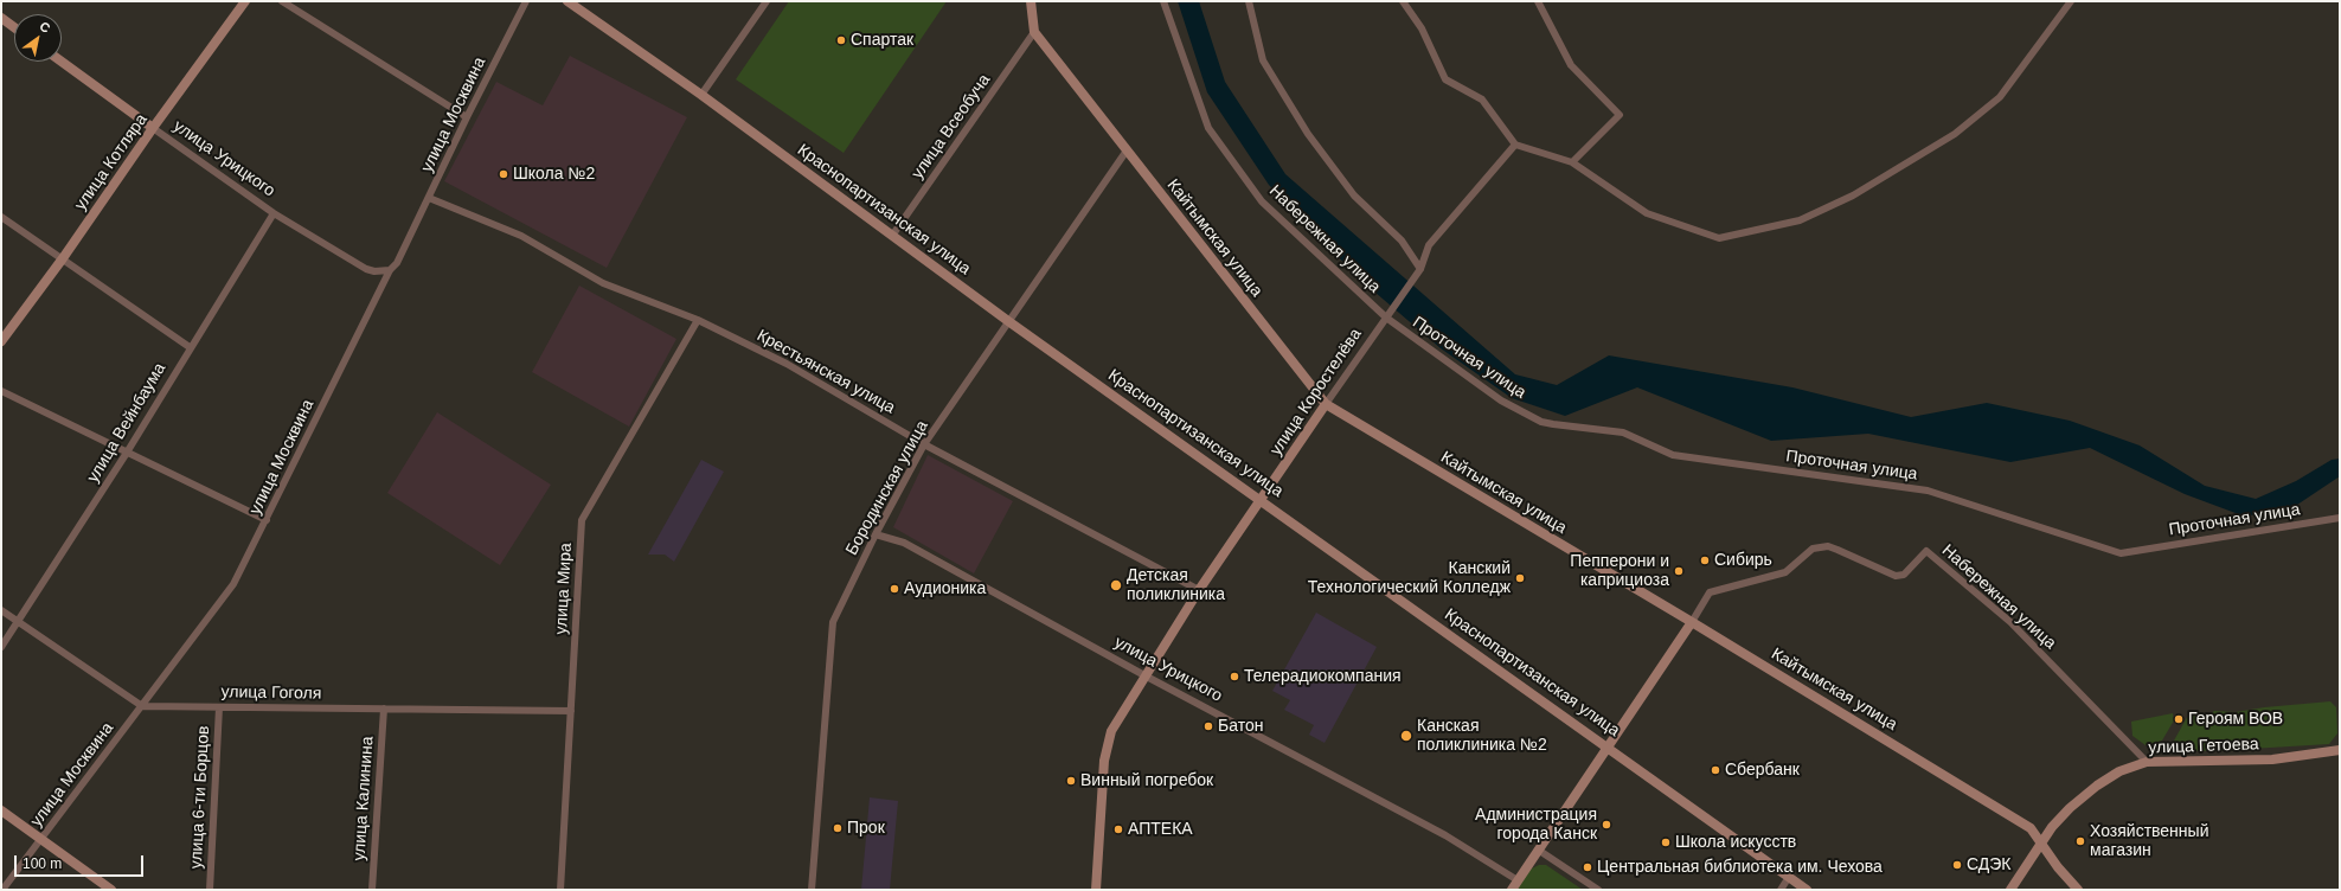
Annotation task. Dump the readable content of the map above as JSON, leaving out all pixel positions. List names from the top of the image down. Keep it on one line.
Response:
{"streets":{"street":["улица Москвина","улица Всеобуча","улица Урицкого","улица Котляра","Краснопартизанская улица","Кайтымская улица","Набережная улица","Проточная улица","Крестьянская улица","улица Коростелёва","улица Вейнбаума","Бородинская улица","улица Мира","улица Гоголя","улица Гетоева","улица 6-ти Борцов","улица Калинина"]},"crossings":[["улица Москвина","улица Урицкого"],["улица Москвина","Крестьянская улица"],["улица Москвина","улица Гоголя"],["улица Всеобуча","Краснопартизанская улица"],["улица Всеобуча","Кайтымская улица"],["улица Урицкого","улица Котляра"],["улица Урицкого","улица Коростелёва"],["улица Урицкого","улица Вейнбаума"],["улица Урицкого","Бородинская улица"],["Краснопартизанская улица","улица Коростелёва"],["Краснопартизанская улица","Бородинская улица"],["Кайтымская улица","Набережная улица"],["Кайтымская улица","улица Коростелёва"],["Кайтымская улица","Бородинская улица"],["Кайтымская улица","улица Гетоева"],["Набережная улица","Проточная улица"],["Набережная улица","улица Коростелёва"],["Набережная улица","улица Гетоева"],["Проточная улица","улица Коростелёва"],["Крестьянская улица","улица Коростелёва"],["Крестьянская улица","Бородинская улица"],["Крестьянская улица","улица Мира"],["улица Мира","улица Гоголя"],["улица Гоголя","улица 6-ти Борцов"],["улица Гоголя","улица Калинина"]],"places":["Спартак","Школа №2","Сибирь","Пепперони и каприциоза","Канский Технологический Колледж","Детская поликлиника","Аудионика","Телерадиокомпания","Героям ВОВ","Батон","Канская поликлиника №2","Сбербанк","Винный погребок","Администрация города Канск","Прок","АПТЕКА","Хозяйственный магазин","Школа искусств","СДЭК","Центральная библиотека им. Чехова"],"scale_bar":"100 m","north":"top right"}
